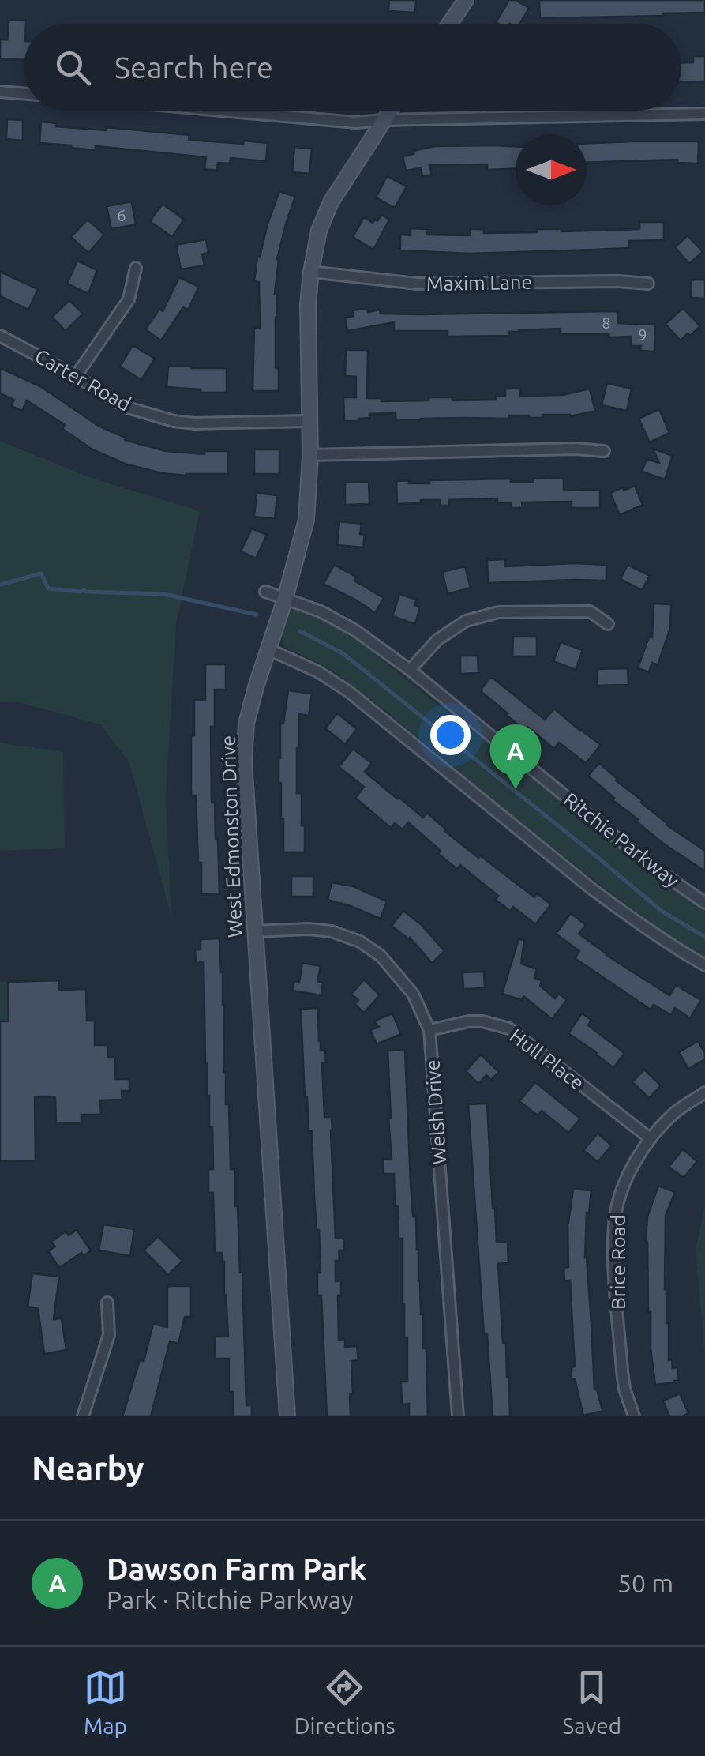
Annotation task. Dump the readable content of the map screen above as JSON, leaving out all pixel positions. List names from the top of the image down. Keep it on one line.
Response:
{"streets":{"street":["Maxim Lane","Carter Road","West Edmonston Drive","Ritchie Parkway","Hull Place","Welsh Drive","Brice Road"]},"crossings":[["Maxim Lane","West Edmonston Drive"],["Carter Road","West Edmonston Drive"],["West Edmonston Drive","Ritchie Parkway"],["West Edmonston Drive","Welsh Drive"],["Hull Place","Welsh Drive"],["Hull Place","Brice Road"]],"house_numbers":["6","8","9"],"north":"right","page":{"search":"Search here","pins":"A","heading":"Nearby","list":[{"mark":"A","name":"Dawson Farm Park","note":"Park · Ritchie Parkway","value":"50 m"}],"nav":["Map","Directions","Saved"]}}
